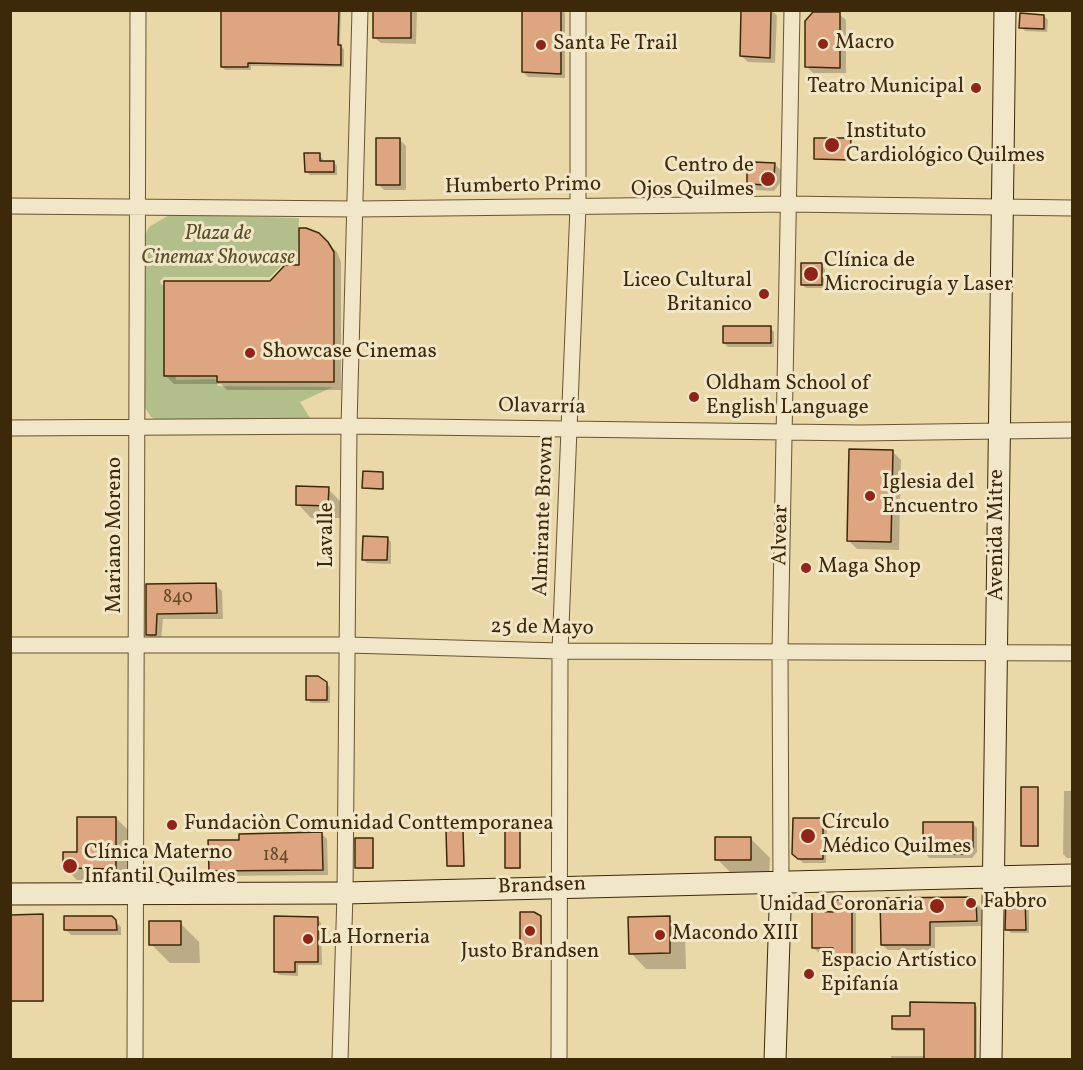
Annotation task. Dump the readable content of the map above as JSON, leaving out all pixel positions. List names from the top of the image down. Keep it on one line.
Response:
{"streets":{"main road":["Alvear","Avenida Mitre","Brandsen"],"street":["Humberto Primo","Olavarría","Almirante Brown","Mariano Moreno","Lavalle","25 de Mayo"]},"crossings":[["Humberto Primo","Almirante Brown"],["Humberto Primo","Mariano Moreno"],["Humberto Primo","Lavalle"],["Humberto Primo","Alvear"],["Humberto Primo","Avenida Mitre"],["Olavarría","Almirante Brown"],["Olavarría","Mariano Moreno"],["Olavarría","Lavalle"],["Olavarría","Alvear"],["Olavarría","Avenida Mitre"],["Almirante Brown","25 de Mayo"],["Almirante Brown","Brandsen"],["Mariano Moreno","25 de Mayo"],["Mariano Moreno","Brandsen"],["Lavalle","25 de Mayo"],["Lavalle","Brandsen"],["Alvear","25 de Mayo"],["Alvear","Brandsen"],["Avenida Mitre","25 de Mayo"],["Avenida Mitre","Brandsen"]],"parks":["Plaza de Cinemax Showcase"],"places":["Macro","Santa Fe Trail","Teatro Municipal","Instituto Cardiológico Quilmes","Centro de Ojos Quilmes","Clínica de Microcirugía y Laser","Liceo Cultural Britanico","Showcase Cinemas","Oldham School of English Language","Iglesia del Encuentro","Maga Shop","Fundaciòn Comunidad Conttemporanea","Círculo Médico Quilmes","Clínica Materno Infantil Quilmes","Fabbro","Unidad Coronaria","Justo Brandsen","Macondo XIII","La Horneria","Espacio Artístico Epifanía"],"house_numbers":["840","184"]}
